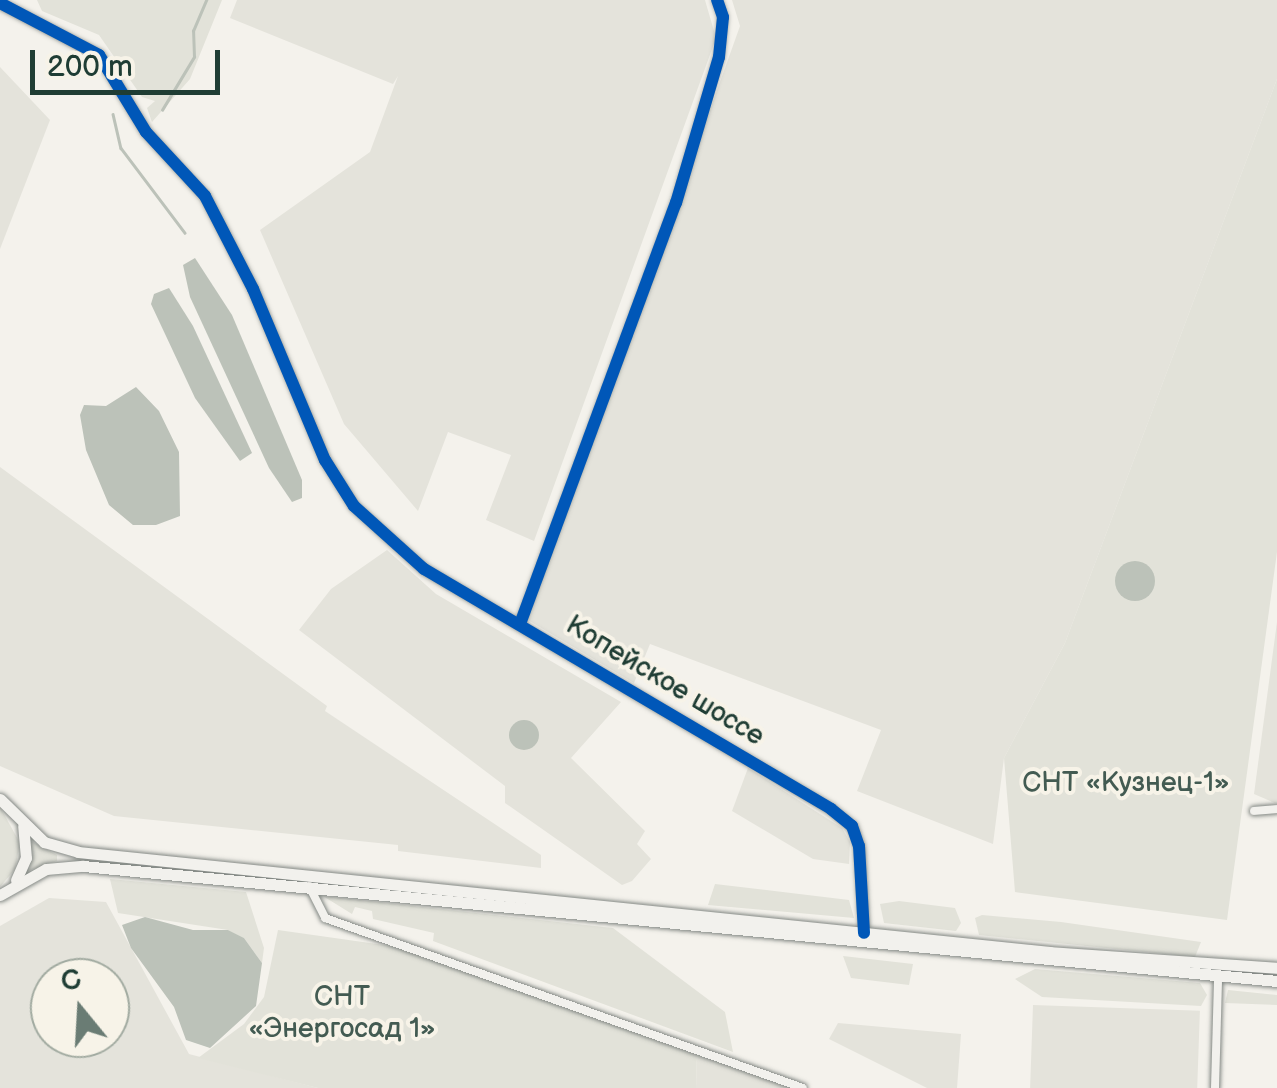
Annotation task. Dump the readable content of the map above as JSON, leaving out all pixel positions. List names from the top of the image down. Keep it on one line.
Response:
{"streets":{"street":["Копейское шоссе"]},"parks":["СНТ «Кузнец-1»","СНТ «Энергосад 1»"],"scale_bar":"200 m","north":"top"}
